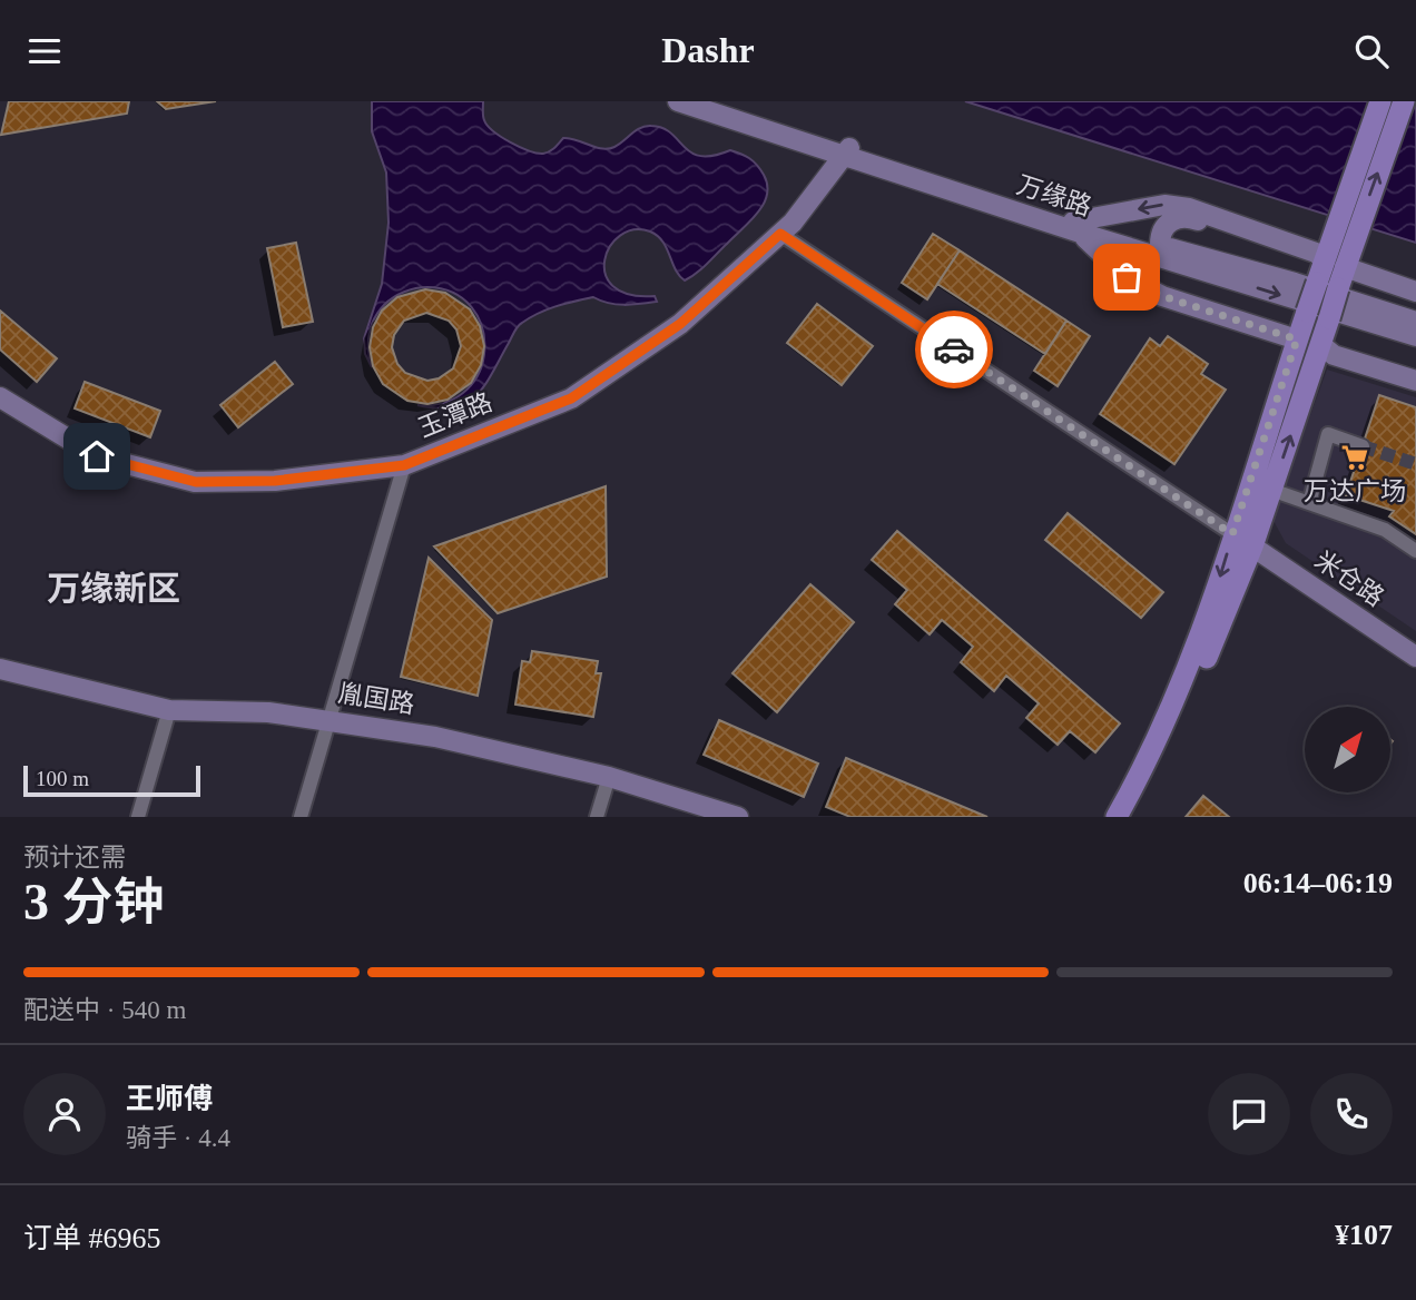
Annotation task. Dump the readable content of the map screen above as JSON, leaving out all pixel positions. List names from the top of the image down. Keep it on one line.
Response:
{"streets":{"main road":["万缘路","玉潭路","米仓路","胤国路"]},"crossings":[["万缘路","玉潭路"]],"districts":["万缘新区"],"places":{"supermarket":["万达广场"]},"scale_bar":"100 m","north":"top right","page":{"header":"Dashr","scale":"100 m","heading":["3 分钟","预计还需","06:14–06:19"],"panel":["王师傅","骑手 · 4.4","订单 #6965","¥107"],"bar":"配送中 · 540 m"}}
